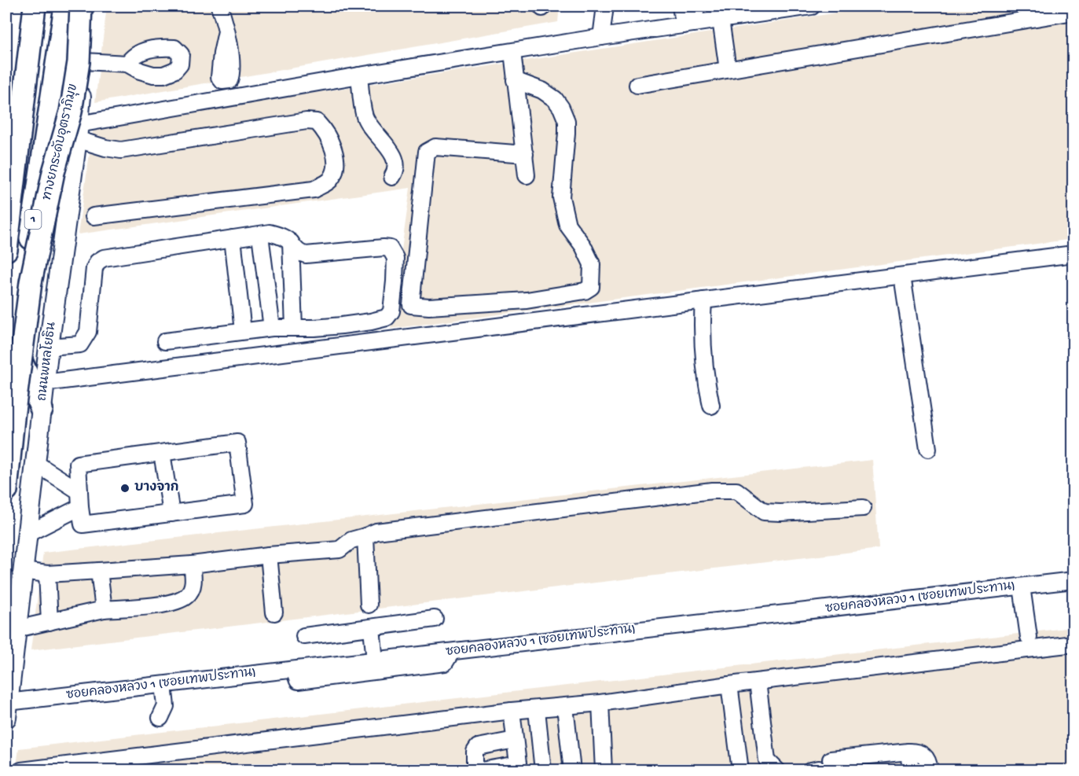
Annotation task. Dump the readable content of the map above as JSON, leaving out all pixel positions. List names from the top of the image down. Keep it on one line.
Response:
{"streets":{"highway":["ทางยกระดับอุตราภิมุข","1"],"main road":["ถนนพหลโยธิน"],"street":["ซอยคลองหลวง 1 (ซอยเทพประทาน)"]},"crossings":[["ทางยกระดับอุตราภิมุข","1"],["ถนนพหลโยธิน","ซอยคลองหลวง 1 (ซอยเทพประทาน)"]],"places":["บางจาก"]}
